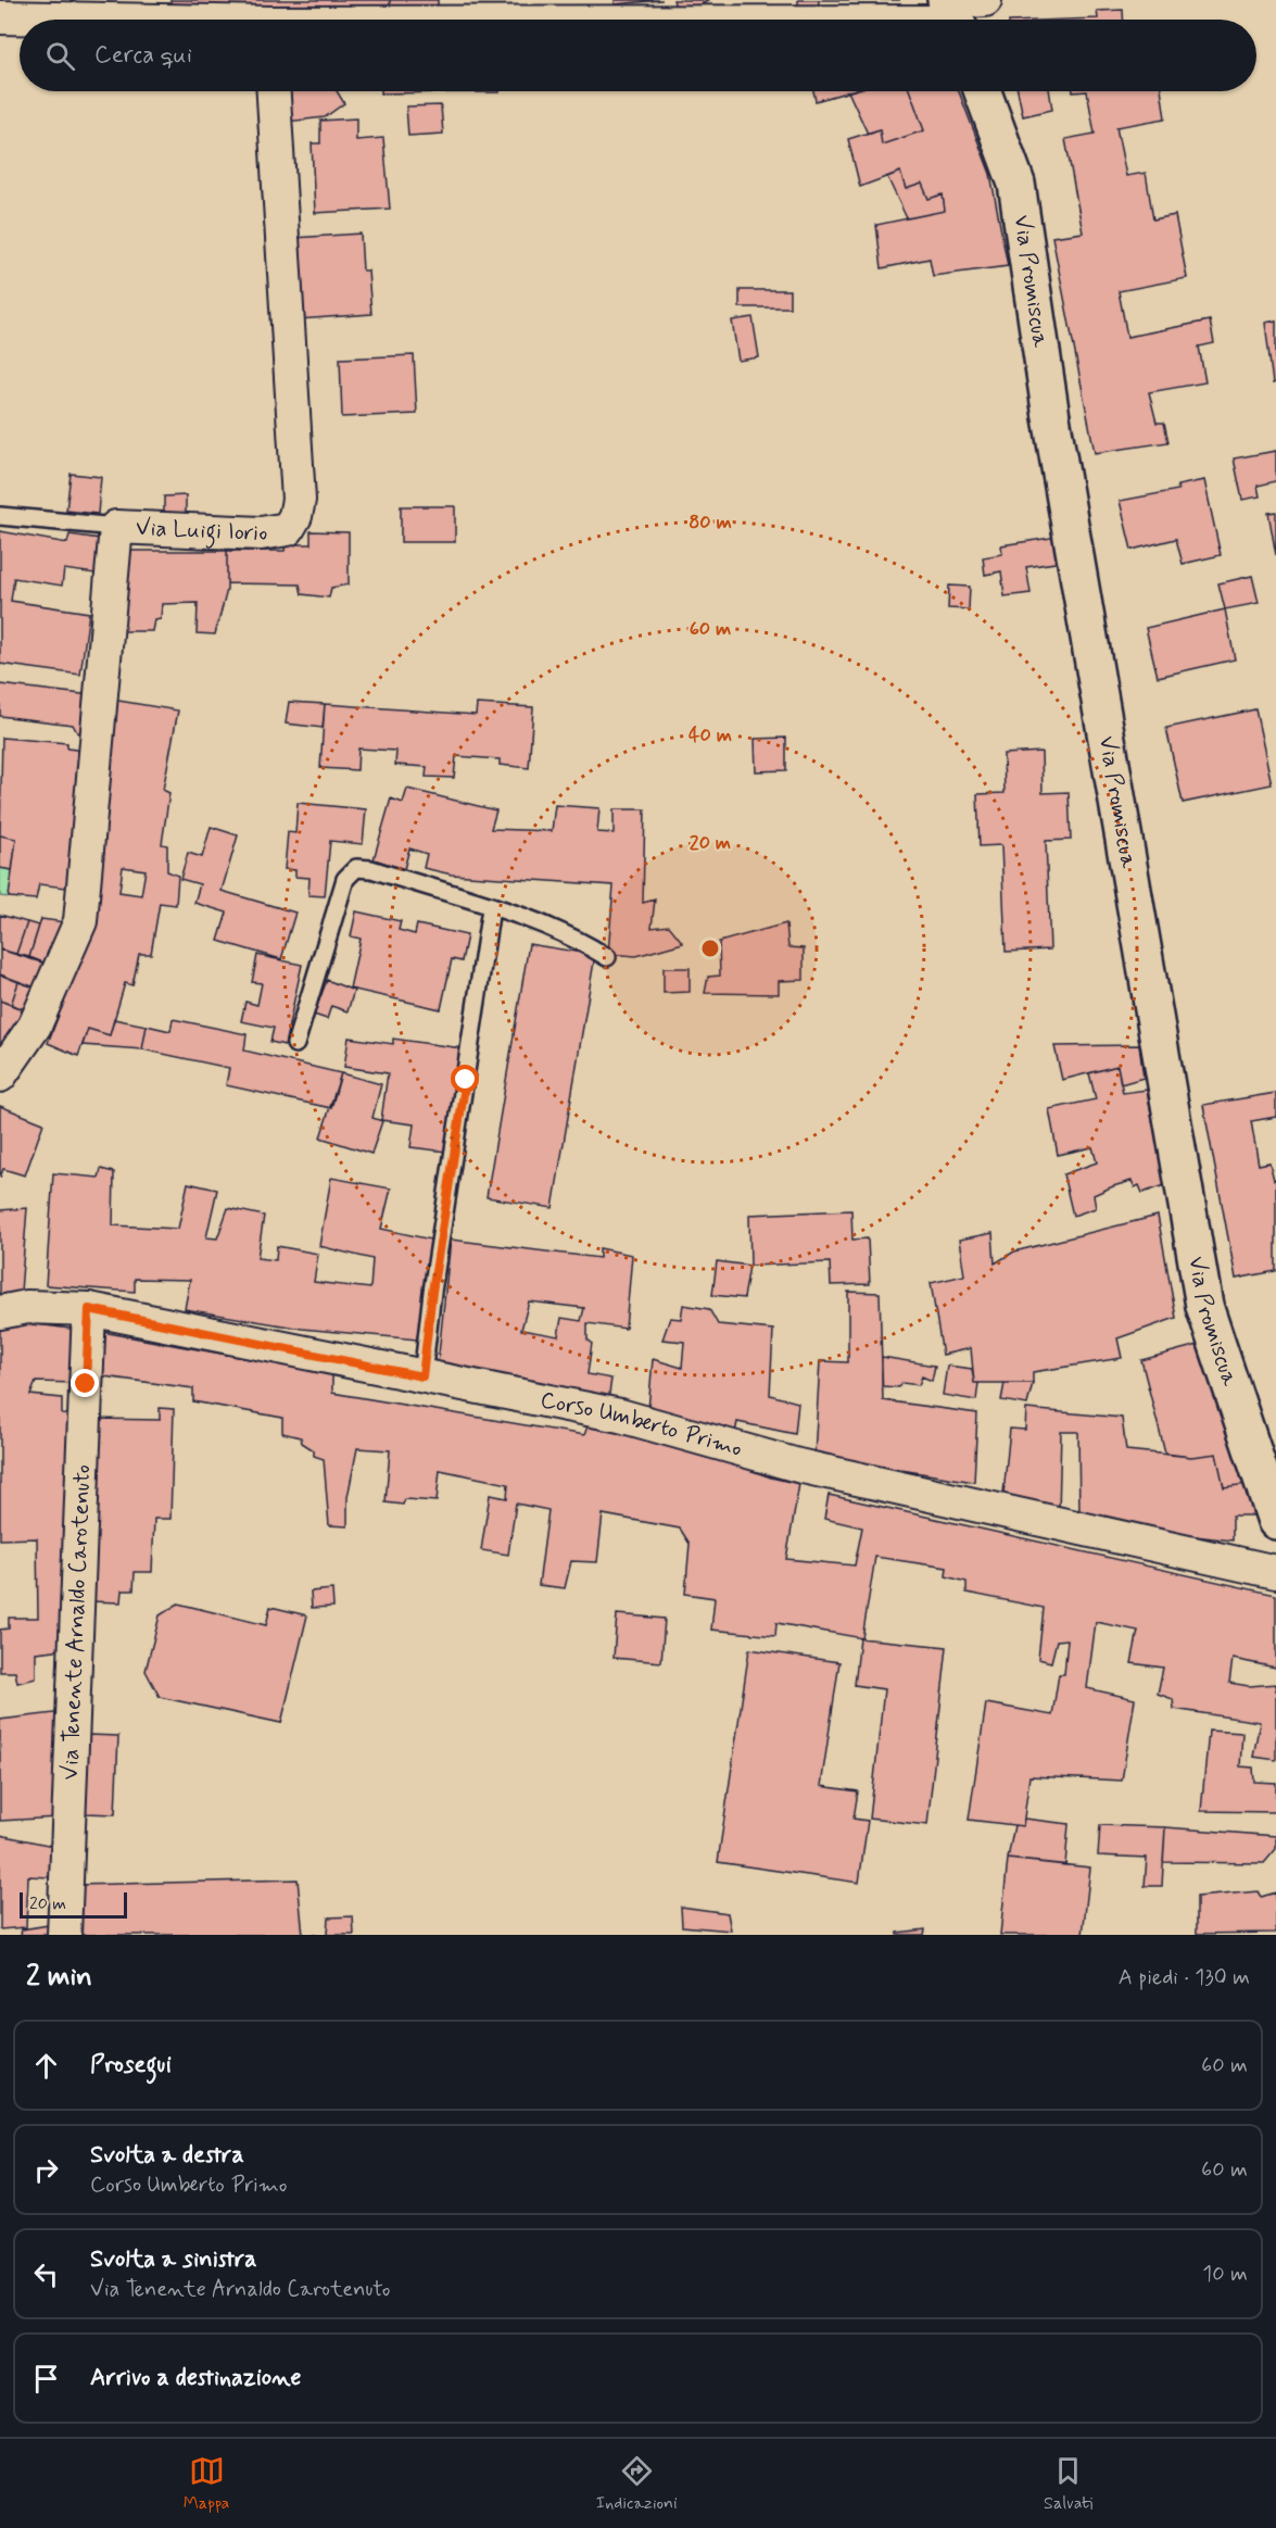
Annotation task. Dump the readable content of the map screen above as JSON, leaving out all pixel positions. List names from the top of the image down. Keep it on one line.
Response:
{"streets":{"street":["Via Promiscua","Via Luigi Iorio","Corso Umberto Primo","Via Tenente Arnaldo Carotenuto"]},"crossings":[["Corso Umberto Primo","Via Tenente Arnaldo Carotenuto"]],"scale_bar":"20 m","page":{"search":"Cerca qui","scale":"20 m","heading":["2 min","A piedi · 130 m"],"list":[["Prosegui","60 m"],["Svolta a destra","Corso Umberto Primo","60 m"],["Svolta a sinistra","Via Tenente Arnaldo Carotenuto","10 m"],"Arrivo a destinazione"],"nav":["Mappa","Indicazioni","Salvati"]},"rings":["80 m","60 m","40 m","20 m"]}
